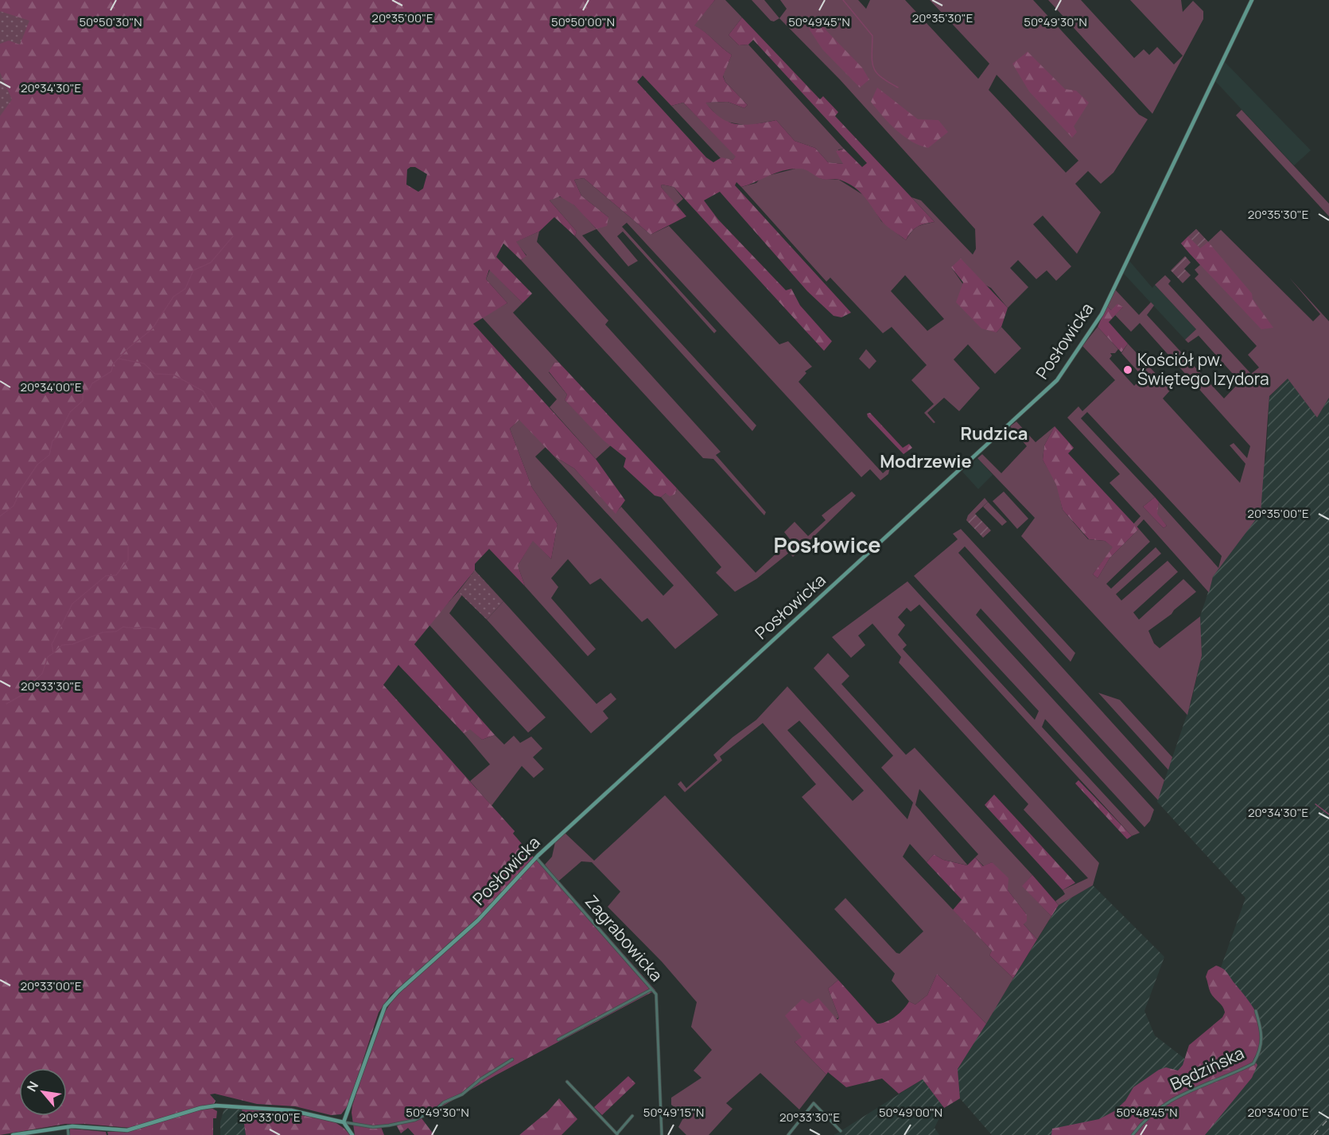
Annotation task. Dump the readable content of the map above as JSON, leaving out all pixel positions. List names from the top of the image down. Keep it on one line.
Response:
{"streets":{"street":["Posłowicka","Zagrabowicka","Będzińska"]},"crossings":[["Posłowicka","Zagrabowicka"]],"districts":["Rudzica","Modrzewie","Posłowice"],"places":["Kościół pw. Świętego Izydora"],"north":"top left","coordinates":["20°35'00\"E","20°35'30\"E","50°50'30\"N","50°50'00\"N","50°49'45\"N","50°49'30\"N","20°34'30\"E","20°34'00\"E","20°33'30\"E","20°33'00\"E","50°49'15\"N","50°49'00\"N","50°48'45\"N"]}
